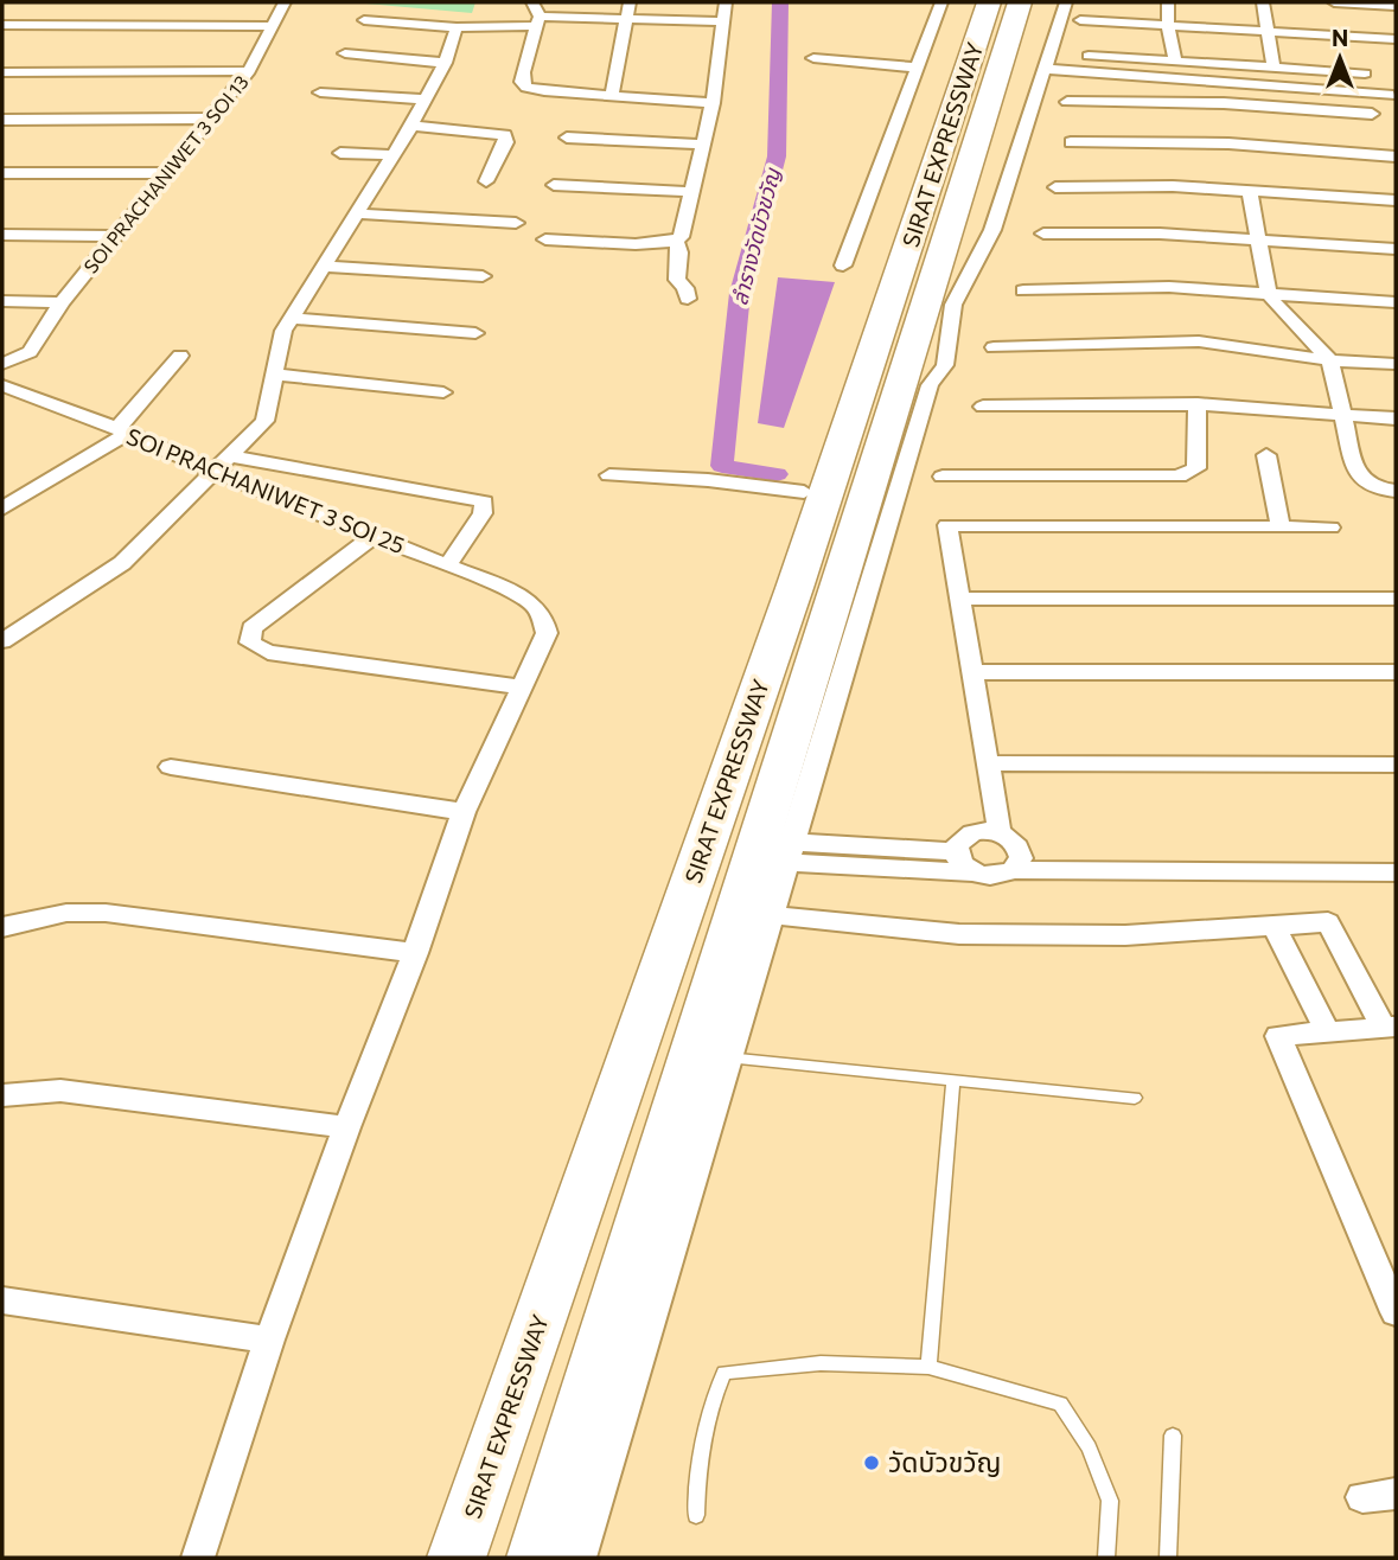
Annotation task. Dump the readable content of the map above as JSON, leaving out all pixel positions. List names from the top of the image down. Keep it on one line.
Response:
{"streets":{"highway":["SIRAT EXPRESSWAY"],"street":["SOI PRACHANIWET 3 SOI 13","SOI PRACHANIWET 3 SOI 25"]},"water":["ลำรางวัดบัวขวัญ"],"places":["วัดบัวขวัญ"],"north":"top"}
